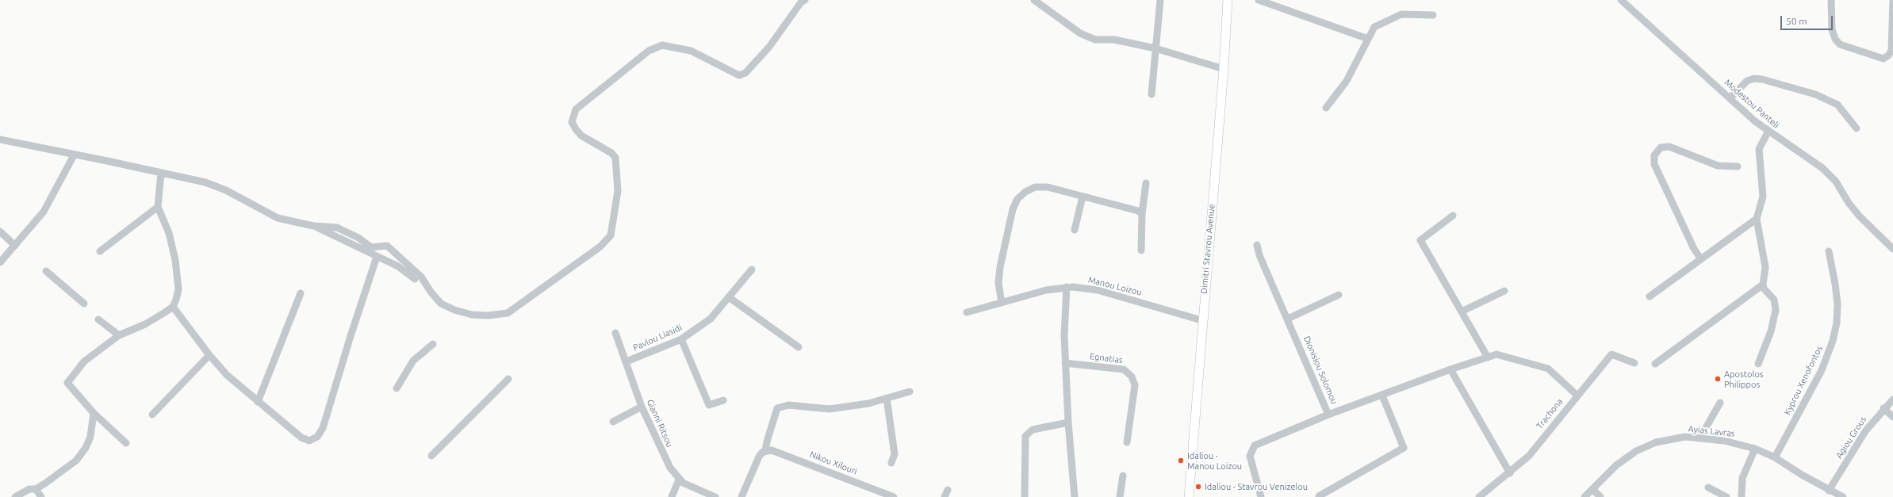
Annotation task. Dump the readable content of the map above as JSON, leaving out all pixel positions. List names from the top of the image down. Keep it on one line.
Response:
{"streets":{"main road":["Dimitri Stavrou Avenue"],"street":["Modestou Panteli","Manou Loizou","Pavlou Liasidi","Egnatias","Dionisiou Solomou","Kyprou Xenofontos","Trachona","Gianni Ritsou","Ayias Lavras","Agiou Grous","Nikou Xilouri"]},"crossings":[["Dimitri Stavrou Avenue","Manou Loizou"],["Pavlou Liasidi","Gianni Ritsou"],["Kyprou Xenofontos","Ayias Lavras"],["Ayias Lavras","Agiou Grous"]],"places":["Apostolos Philippos","Idaliou - Manou Loizou","Idaliou - Stavrou Venizelou"],"scale_bar":"50 m"}
